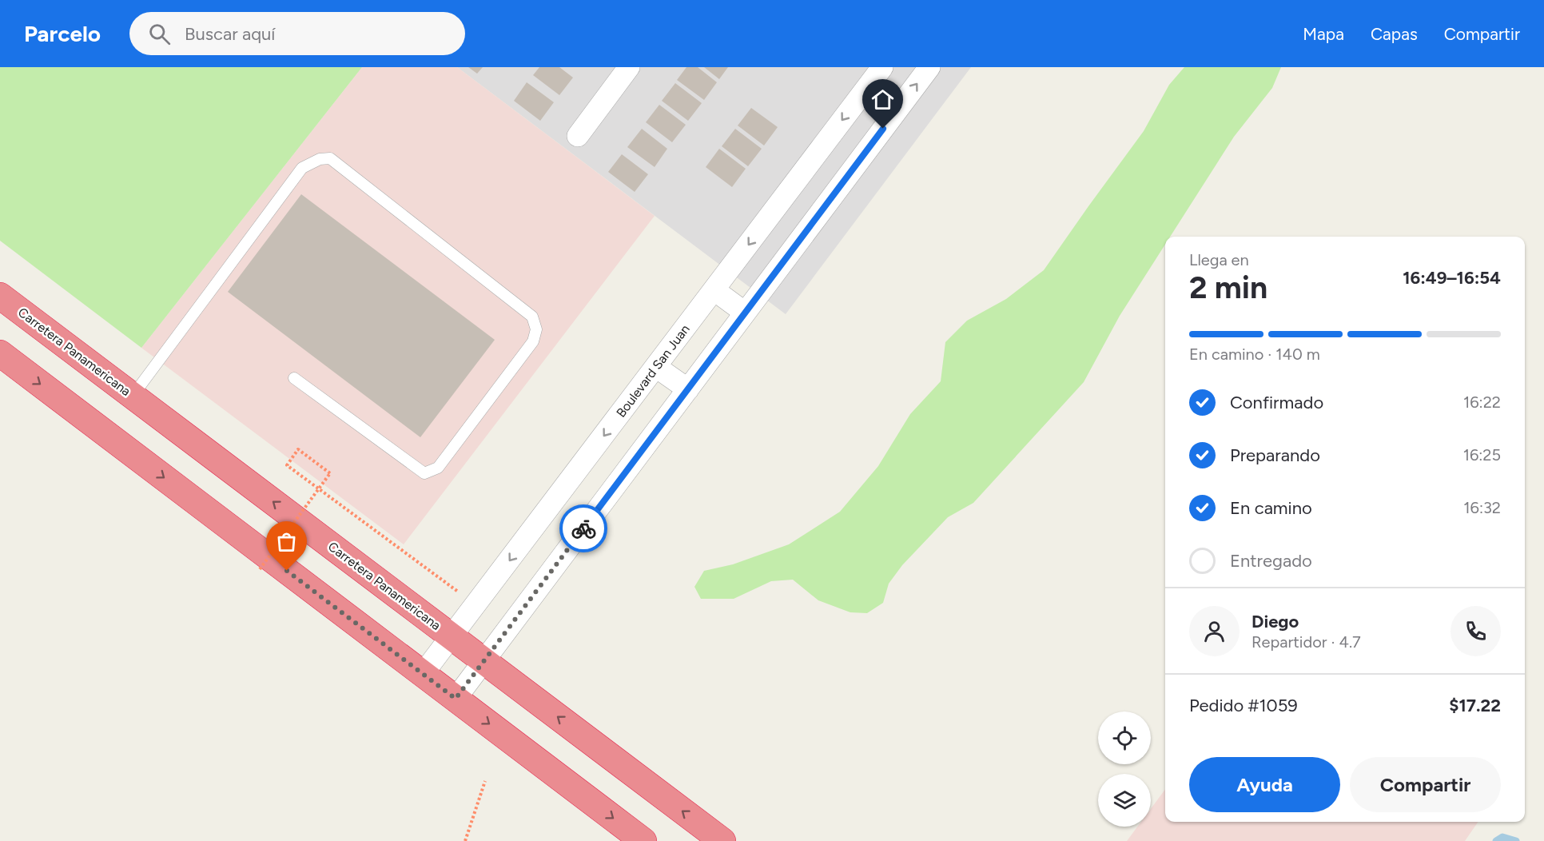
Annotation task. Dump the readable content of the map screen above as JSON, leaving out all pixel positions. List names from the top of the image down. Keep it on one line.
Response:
{"streets":{"highway":["Carretera Panamericana"],"street":["Boulevard San Juan"]},"crossings":[["Carretera Panamericana","Boulevard San Juan"]],"page":{"header":"Parcelo","search":"Buscar aquí","nav":["Mapa","Capas","Compartir"],"heading":["2 min","Llega en","16:49–16:54"],"panel":["Diego","Repartidor · 4.7","Pedido #1059","$17.22"],"bar":"En camino · 140 m","list":[["Confirmado","16:22"],["Preparando","16:25"],["En camino","16:32"],"Entregado"],"buttons":["Ayuda","Compartir"]}}
